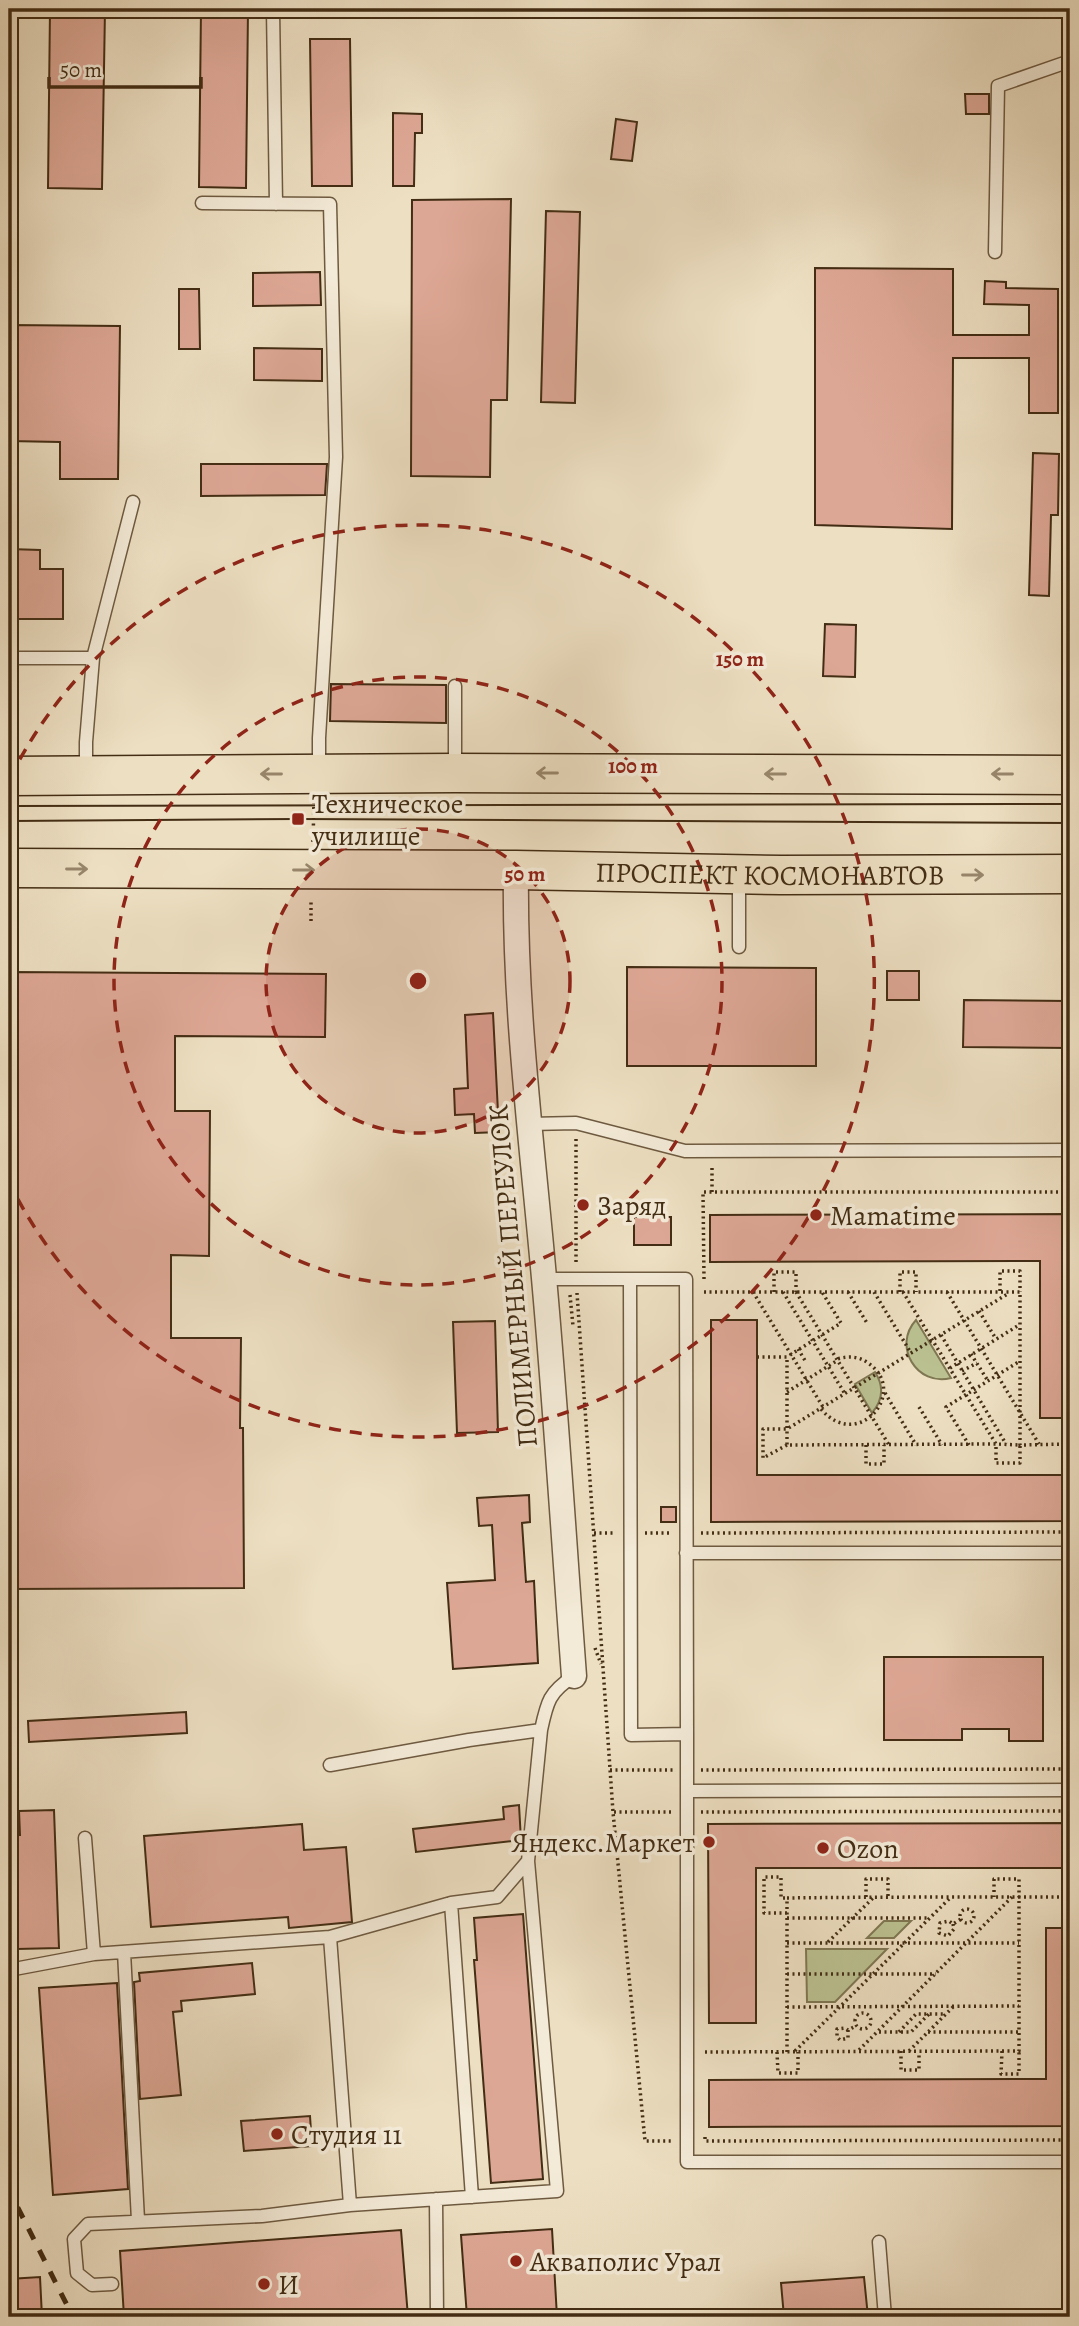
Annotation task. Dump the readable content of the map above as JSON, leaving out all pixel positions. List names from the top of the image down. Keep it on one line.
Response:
{"streets":{"main road":["ПРОСПЕКТ КОСМОНАВТОВ"],"street":["ПОЛИМЕРНЫЙ ПЕРЕУЛОК"]},"crossings":[["ПРОСПЕКТ КОСМОНАВТОВ","ПОЛИМЕРНЫЙ ПЕРЕУЛОК"]],"places":{"transit":["Техническое училище"],"other":["Заряд","Mamatime","Яндекс.Маркет","Ozon","Студия 11","Акваполис Урал","И"]},"scale_bar":"50 m","rings":["150 m","100 m","50 m"]}
